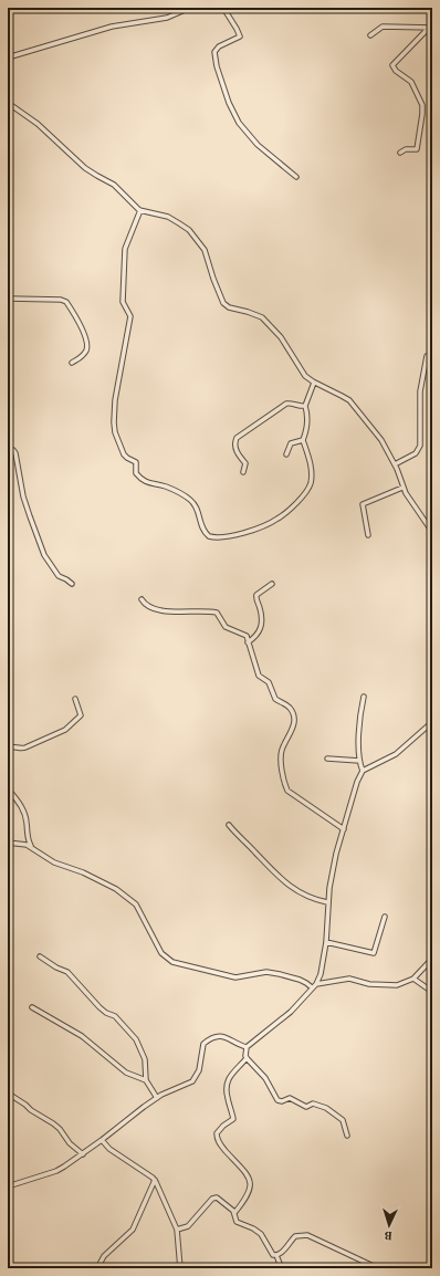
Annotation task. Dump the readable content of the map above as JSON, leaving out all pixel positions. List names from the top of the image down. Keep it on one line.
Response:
{"north":"bottom"}
